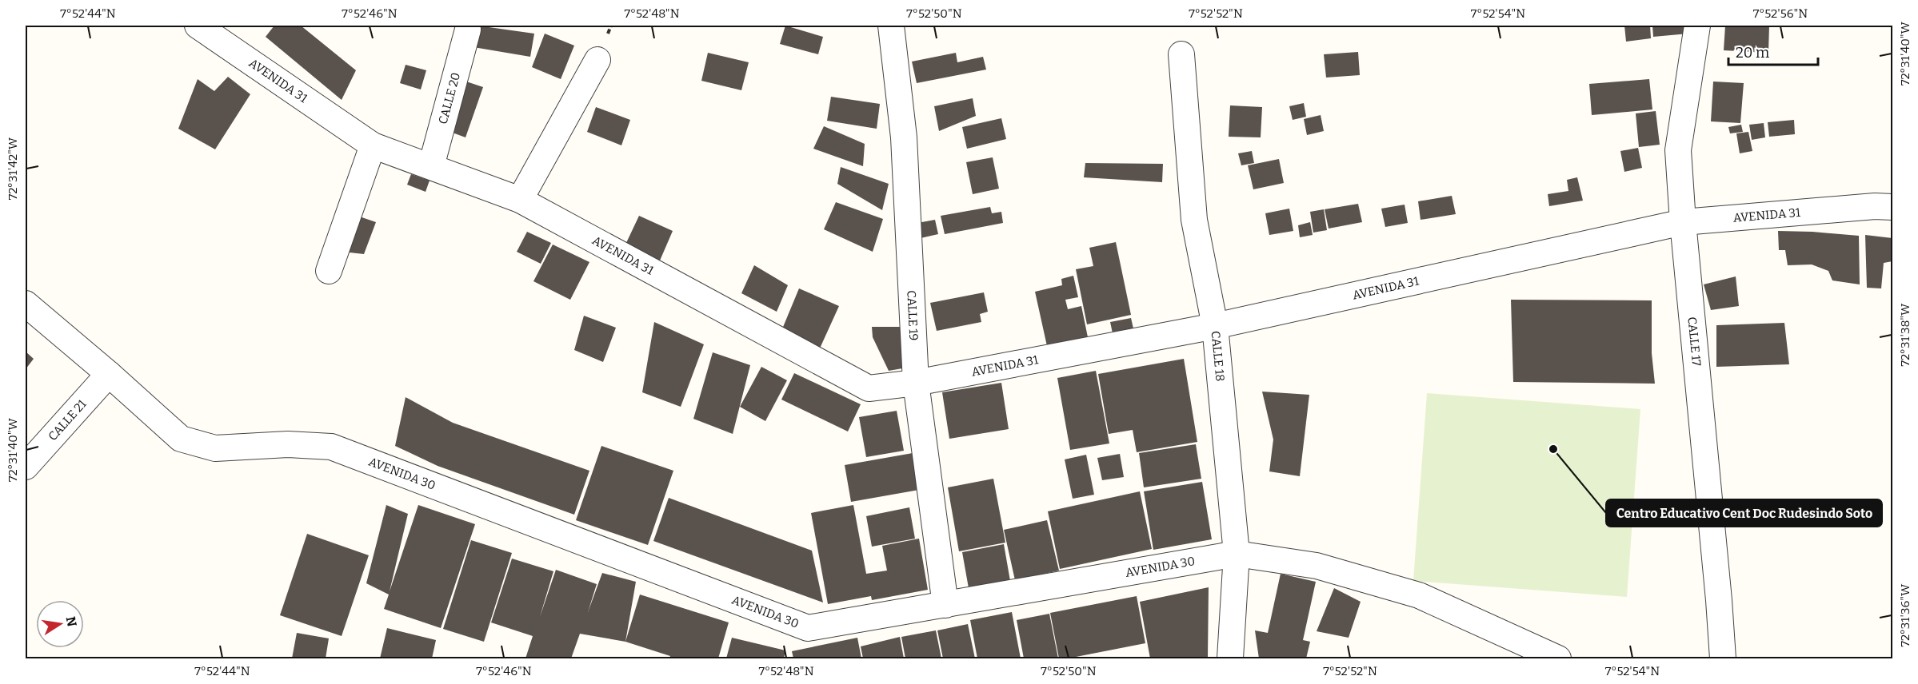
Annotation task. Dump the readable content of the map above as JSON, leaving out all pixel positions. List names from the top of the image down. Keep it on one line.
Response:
{"streets":{"street":["AVENIDA 31","CALLE 20","CALLE 19","CALLE 17","CALLE 18","CALLE 21","AVENIDA 30"]},"crossings":[["AVENIDA 31","CALLE 20"],["AVENIDA 31","CALLE 19"],["AVENIDA 31","CALLE 17"],["AVENIDA 31","CALLE 18"],["CALLE 19","AVENIDA 30"],["CALLE 18","AVENIDA 30"],["CALLE 21","AVENIDA 30"]],"places":["Centro Educativo Cent Doc Rudesindo Soto"],"scale_bar":"20 m","north":"right","coordinates":["7°52'44\"N","7°52'46\"N","7°52'48\"N","7°52'50\"N","7°52'52\"N","7°52'54\"N","7°52'56\"N","72°31'40\"W","72°31'42\"W","72°31'38\"W","72°31'36\"W"]}
